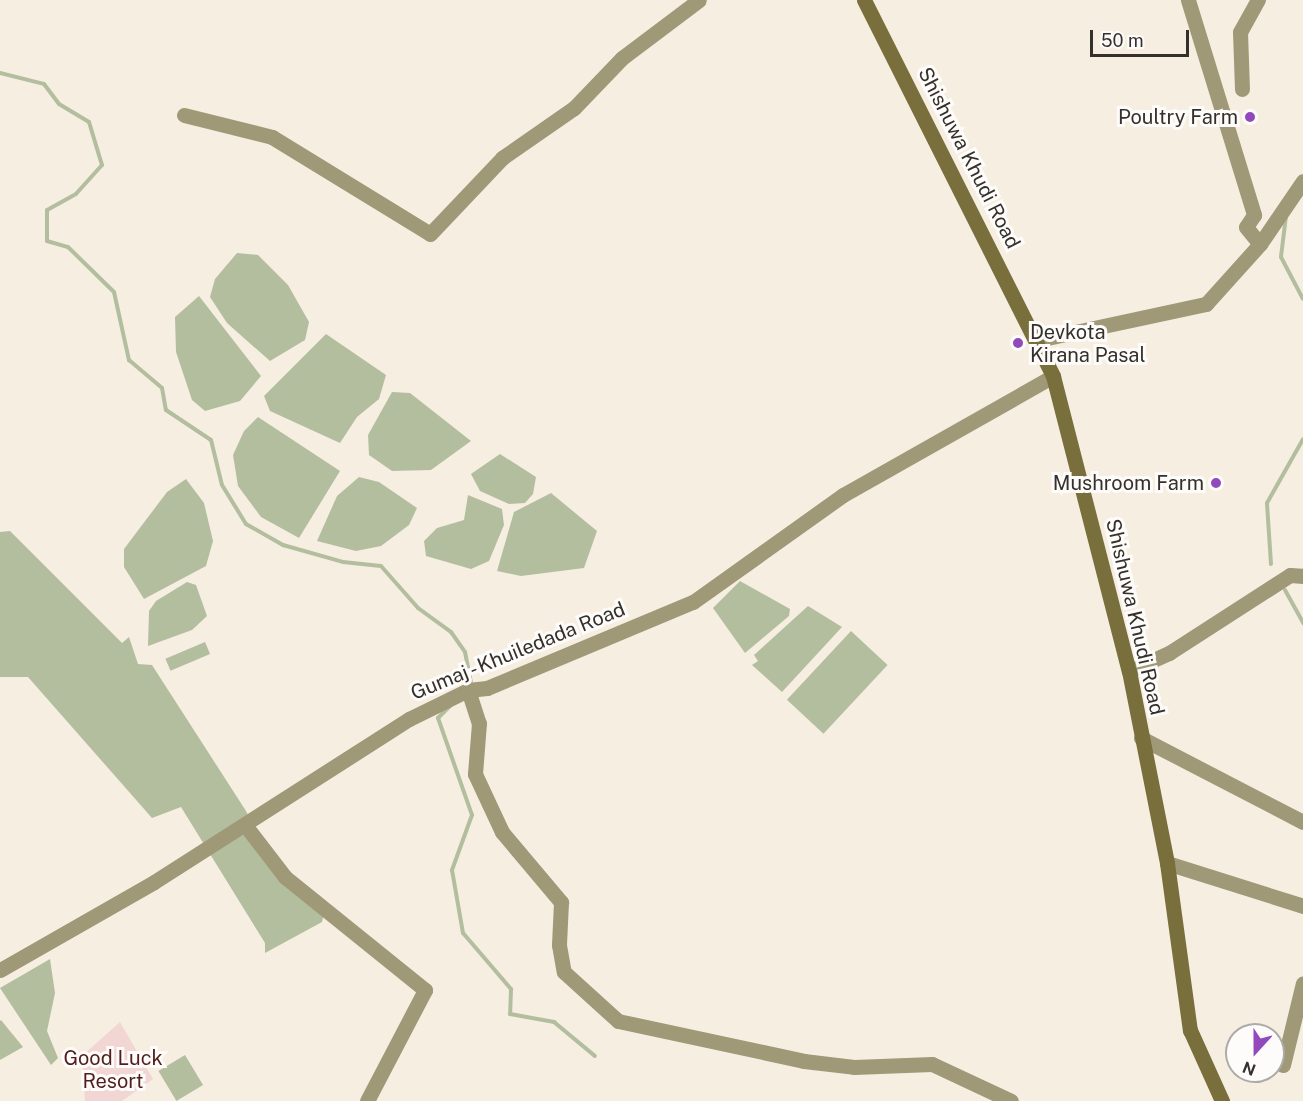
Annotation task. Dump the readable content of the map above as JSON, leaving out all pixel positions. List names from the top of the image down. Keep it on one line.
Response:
{"streets":{"main road":["Shishuwa Khudi Road"],"street":["Gumaj - Khuiledada Road"]},"crossings":[["Shishuwa Khudi Road","Gumaj - Khuiledada Road"]],"parks":["Good Luck Resort"],"places":["Poultry Farm","Devkota Kirana Pasal","Mushroom Farm"],"scale_bar":"50 m","north":"bottom"}
